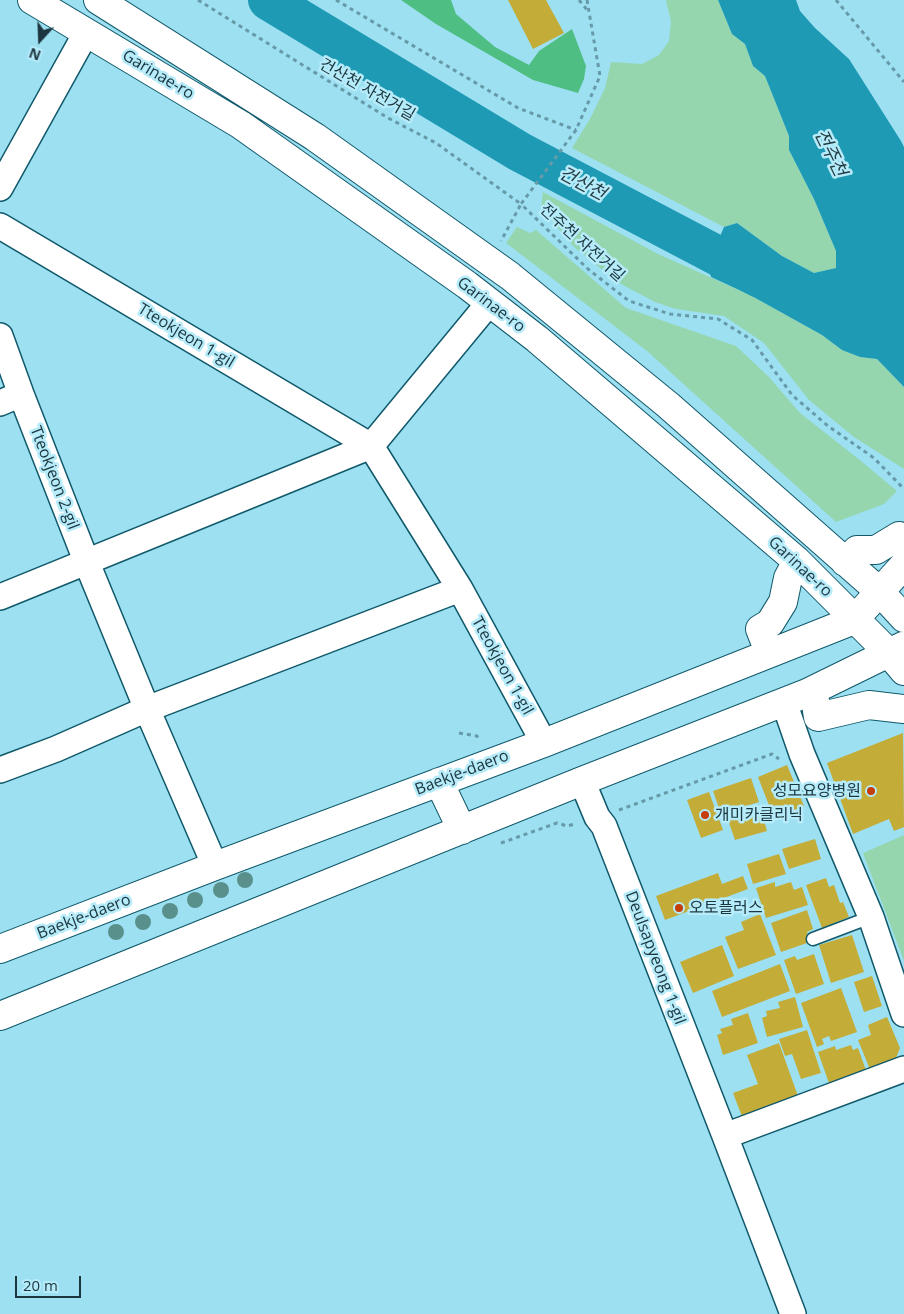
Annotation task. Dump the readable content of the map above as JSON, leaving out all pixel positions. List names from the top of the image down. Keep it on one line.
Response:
{"streets":{"street":["Garinae-ro","Tteokjeon 1-gil","Tteokjeon 2-gil","Baekje-daero","Deulsapyeong 1-gil"],"path":["건산천 자전거길","전주천 자전거길"]},"crossings":[["Garinae-ro","Baekje-daero"],["건산천 자전거길","전주천 자전거길"],["Tteokjeon 1-gil","Baekje-daero"],["Tteokjeon 2-gil","Baekje-daero"]],"water":["전주천","건산천"],"places":["성모요양병원","개미카클리닉","오토플러스"],"scale_bar":"20 m","north":"bottom"}
